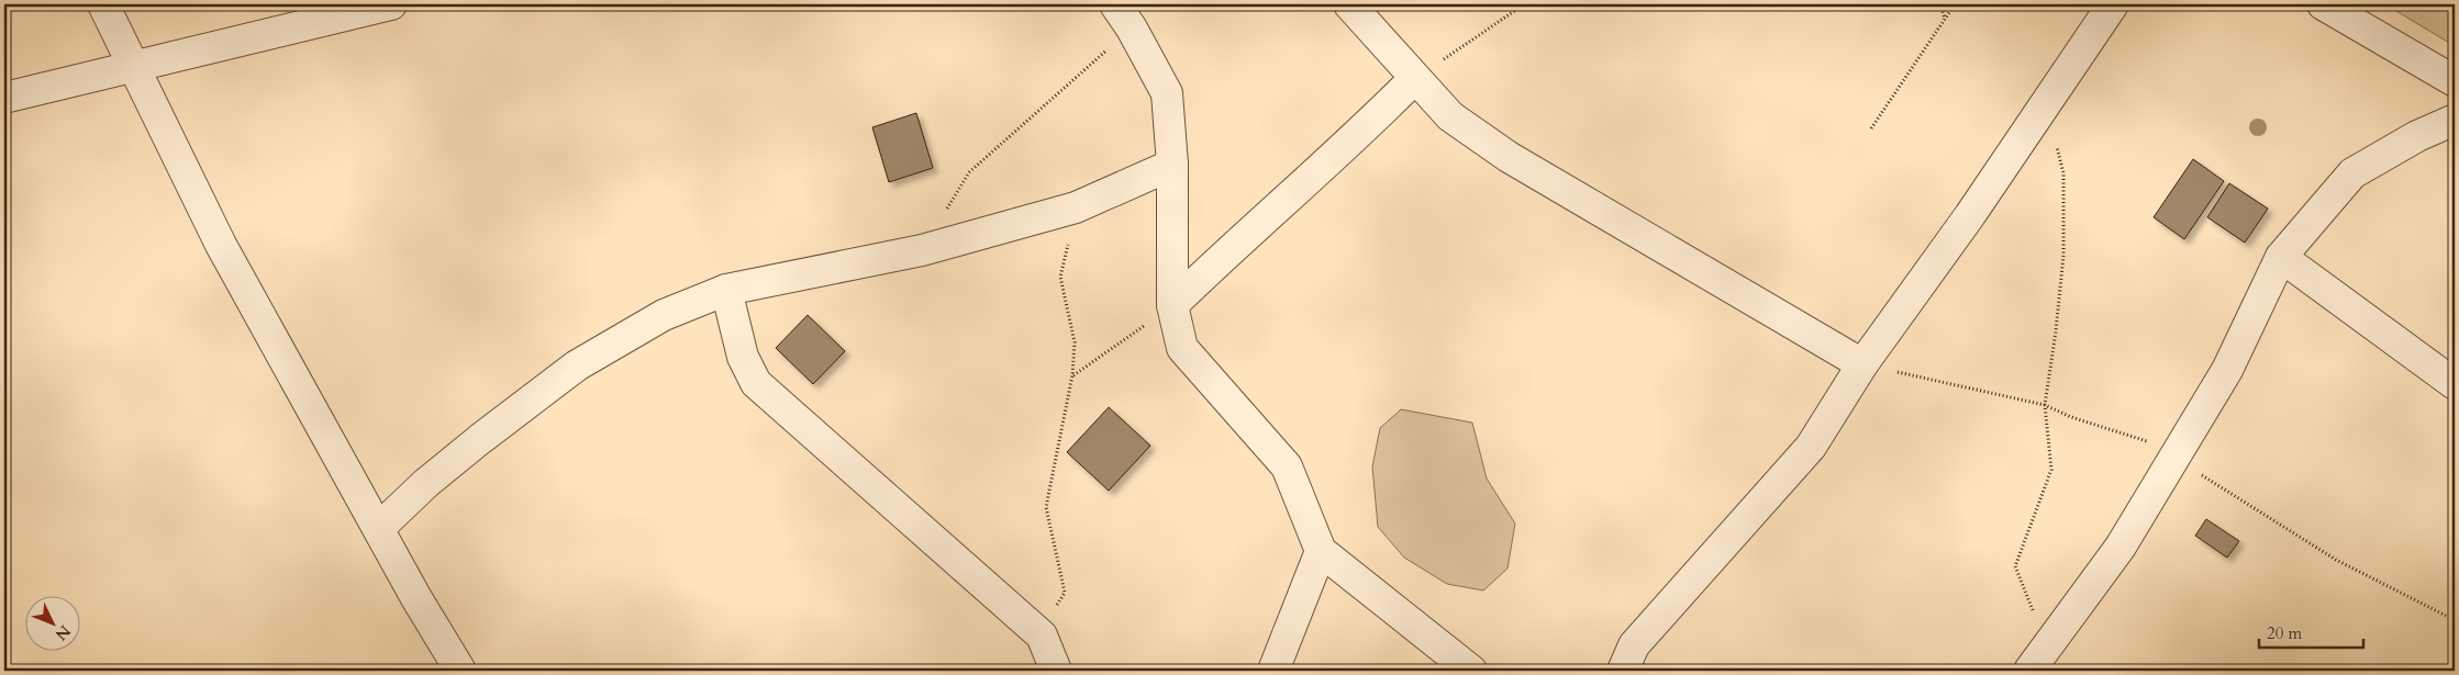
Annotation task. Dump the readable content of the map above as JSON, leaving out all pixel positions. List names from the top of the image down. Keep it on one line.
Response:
{"scale_bar":"20 m","north":"bottom right"}
